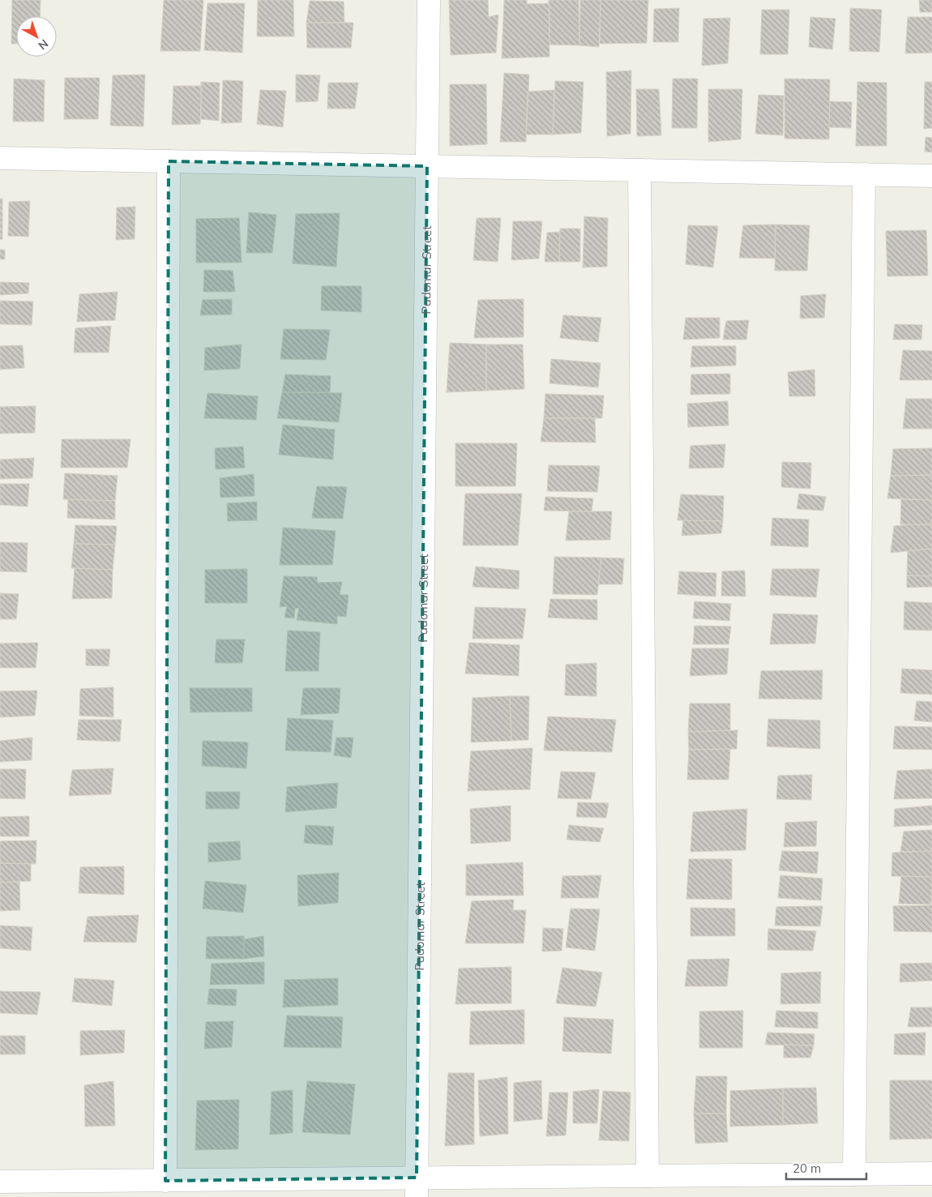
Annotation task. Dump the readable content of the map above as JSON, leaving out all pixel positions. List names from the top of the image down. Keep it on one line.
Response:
{"streets":{"street":["Padomar Street"]},"scale_bar":"20 m","north":"bottom right"}
